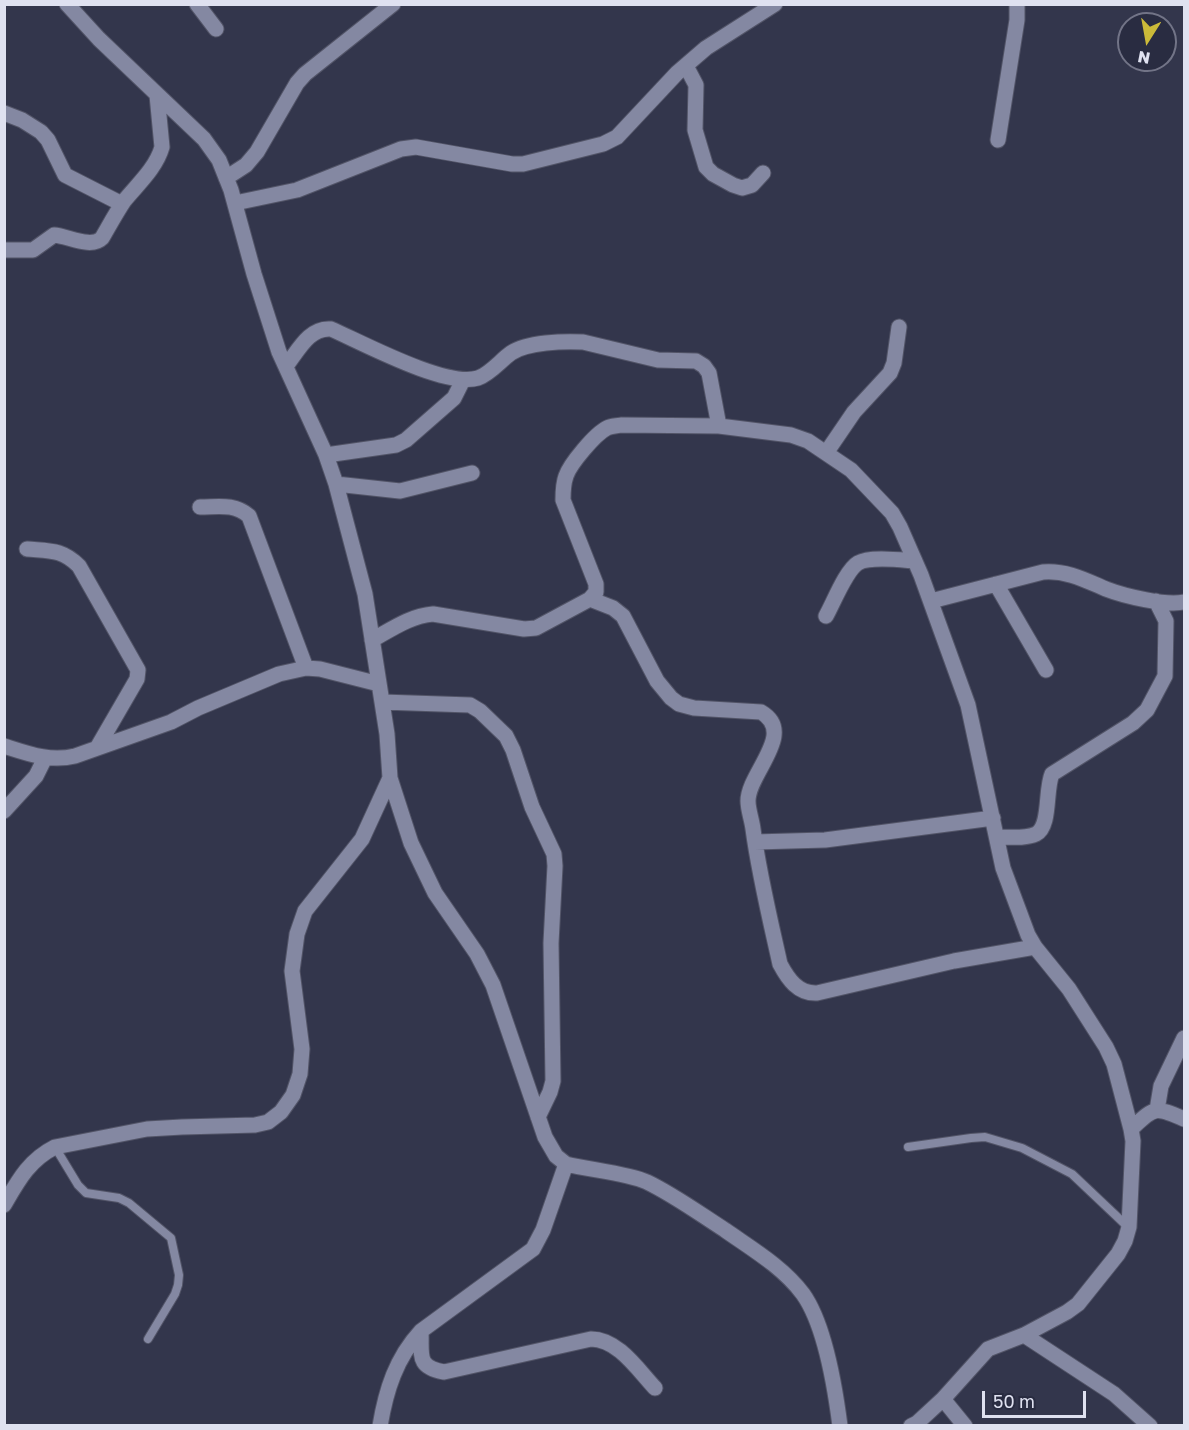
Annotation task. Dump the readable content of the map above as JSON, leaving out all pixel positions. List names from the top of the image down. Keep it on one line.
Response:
{"scale_bar":"50 m","north":"bottom"}
